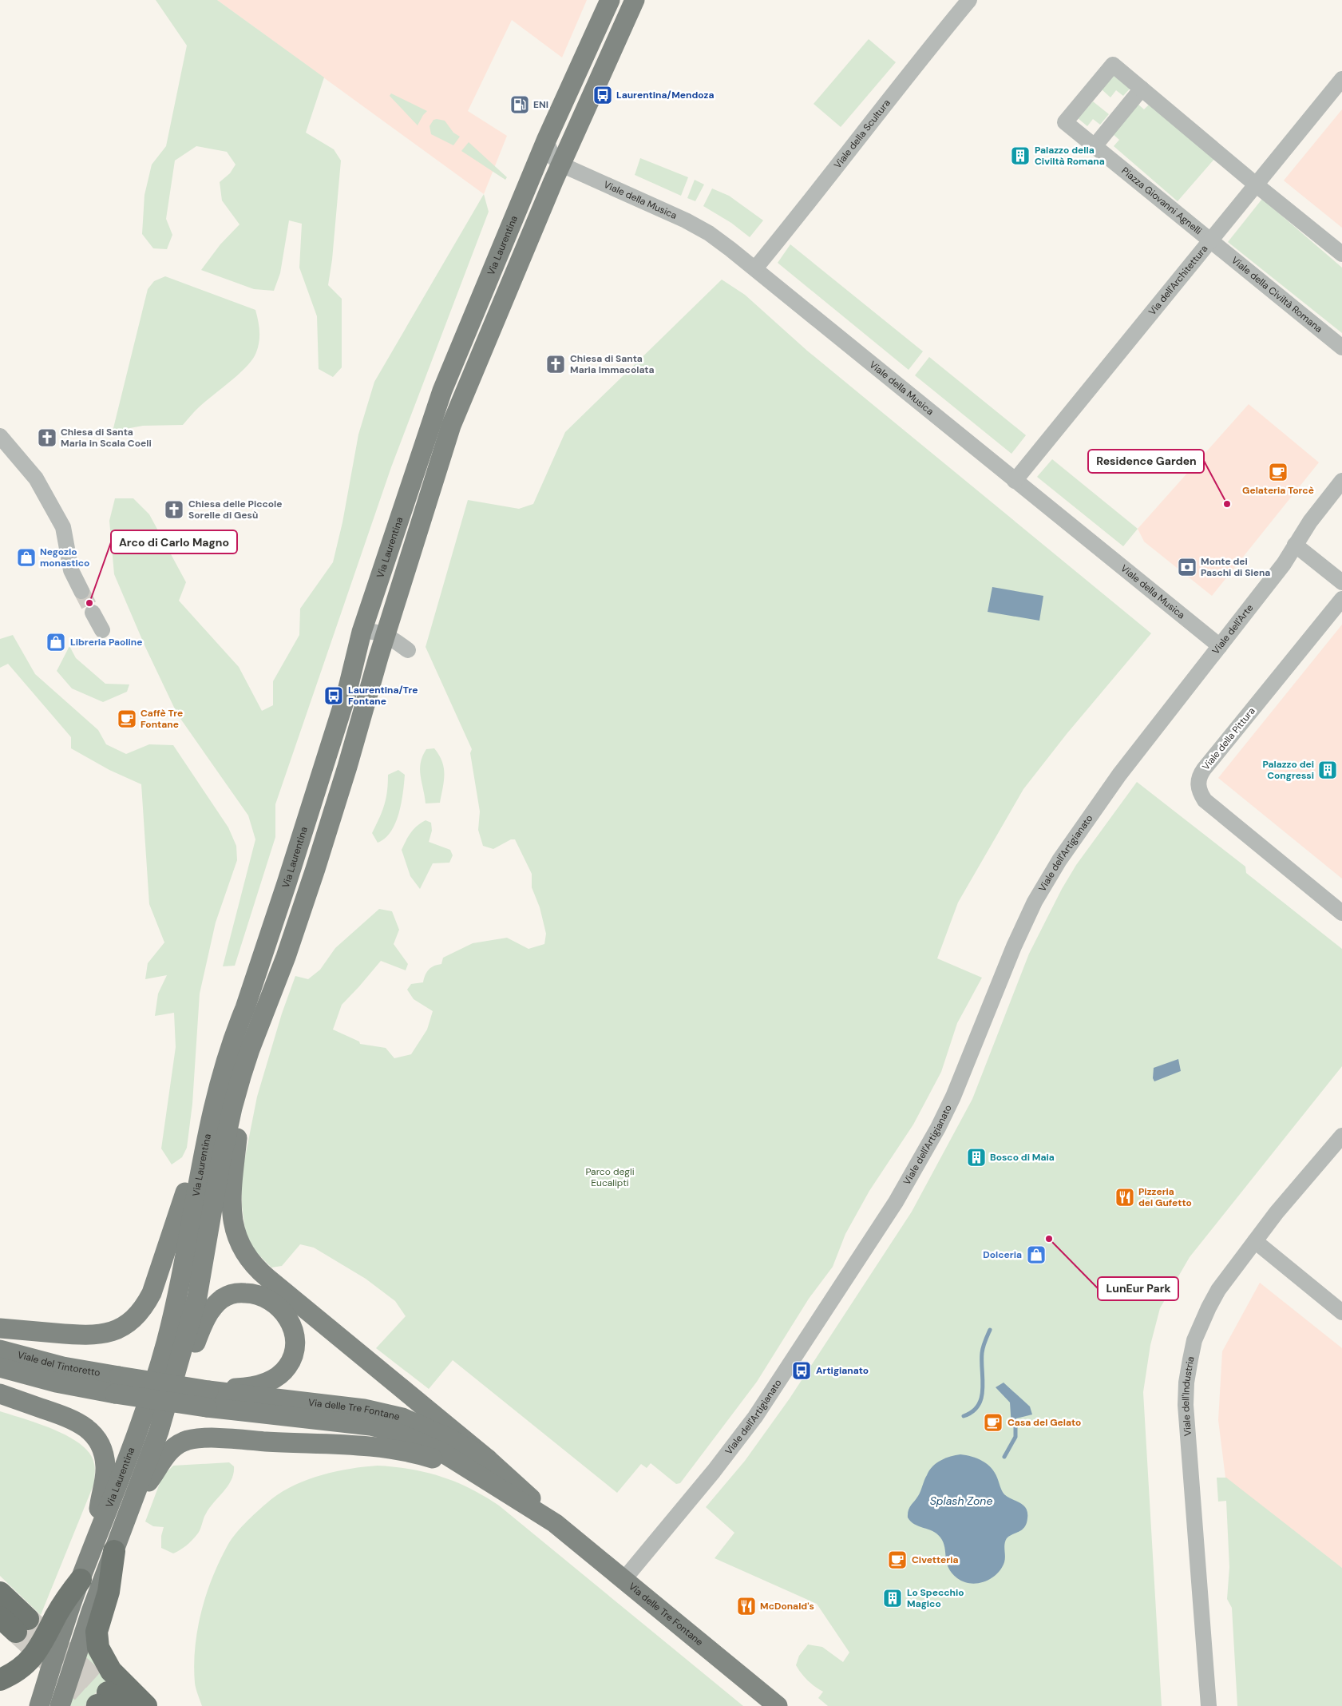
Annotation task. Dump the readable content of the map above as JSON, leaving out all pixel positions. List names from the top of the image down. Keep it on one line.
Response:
{"streets":{"main road":["Via Laurentina","Viale del Tintoretto","Via delle Tre Fontane"],"street":["Viale della Scultura","Viale della Musica","Piazza Giovanni Agnelli","Via dell'Architettura","Viale della Civiltà Romana","Viale dell'Arte","Viale della Pittura","Viale dell'Artigianato","Viale dell'Industria"]},"crossings":[["Viale della Scultura","Viale della Musica"],["Viale della Musica","Via Laurentina"],["Viale della Musica","Via dell'Architettura"],["Viale della Musica","Viale dell'Arte"],["Piazza Giovanni Agnelli","Via dell'Architettura"],["Piazza Giovanni Agnelli","Viale della Civiltà Romana"],["Via dell'Architettura","Viale della Civiltà Romana"],["Viale dell'Arte","Viale dell'Artigianato"],["Viale dell'Artigianato","Via delle Tre Fontane"],["Viale del Tintoretto","Via delle Tre Fontane"]],"water":["Splash Zone"],"parks":["Parco degli Eucalipti"],"places":{"bus stop":["Laurentina/Mendoza","Laurentina/Tre Fontane","Artigianato"],"fuel station":["ENI"],"building":["Palazzo della Civiltà Romana","Palazzo dei Congressi","Bosco di Maia","Lo Specchio Magico"],"church":["Chiesa di Santa Maria Immacolata","Chiesa di Santa Maria in Scala Coeli","Chiesa delle Piccole Sorelle di Gesù"],"cafe":["Gelateria Torcè","Caffè Tre Fontane","Casa del Gelato","Civetteria"],"other":["Residence Garden","Arco di Carlo Magno","LunEur Park"],"shop":["Negozio monastico","Libreria Paoline","Dolceria"],"bank":["Monte dei Paschi di Siena"],"restaurant":["Pizzeria del Gufetto","McDonald's"]}}
